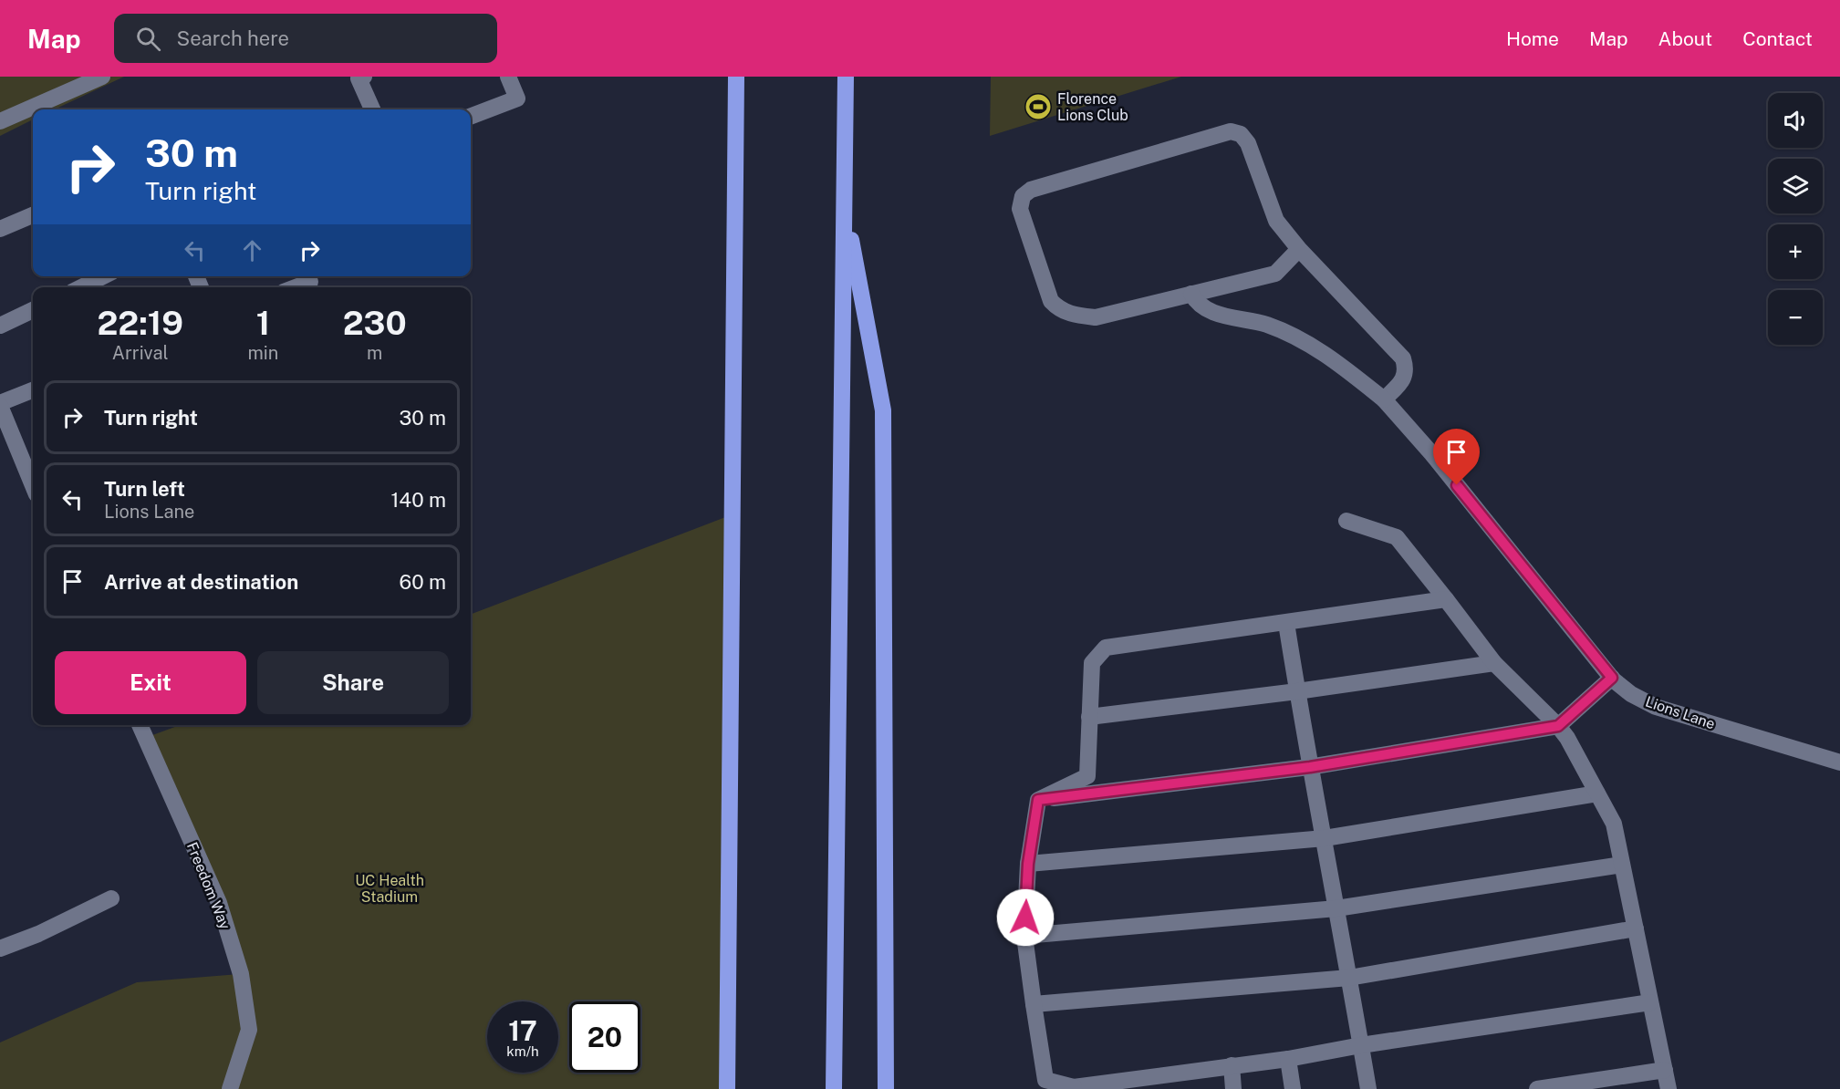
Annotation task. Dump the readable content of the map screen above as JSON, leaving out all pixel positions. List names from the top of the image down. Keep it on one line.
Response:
{"streets":{"street":["Lions Lane","Freedom Way"]},"parks":["UC Health Stadium"],"places":{"sports":["Florence Lions Club"]},"page":{"header":"Map","search":"Search here","nav":["Home","Map","About","Contact"],"map_buttons":["+","−"],"turn":["30 m","Turn right"],"eta":["22:19","Arrival","1","min","230","m"],"list":[{"name":"Turn right","value":"30 m"},{"name":"Turn left","note":"Lions Lane","value":"140 m"},{"name":"Arrive at destination","value":"60 m"}],"buttons":["Exit","Share"],"speed":"17 km/h","limit":"20"}}
